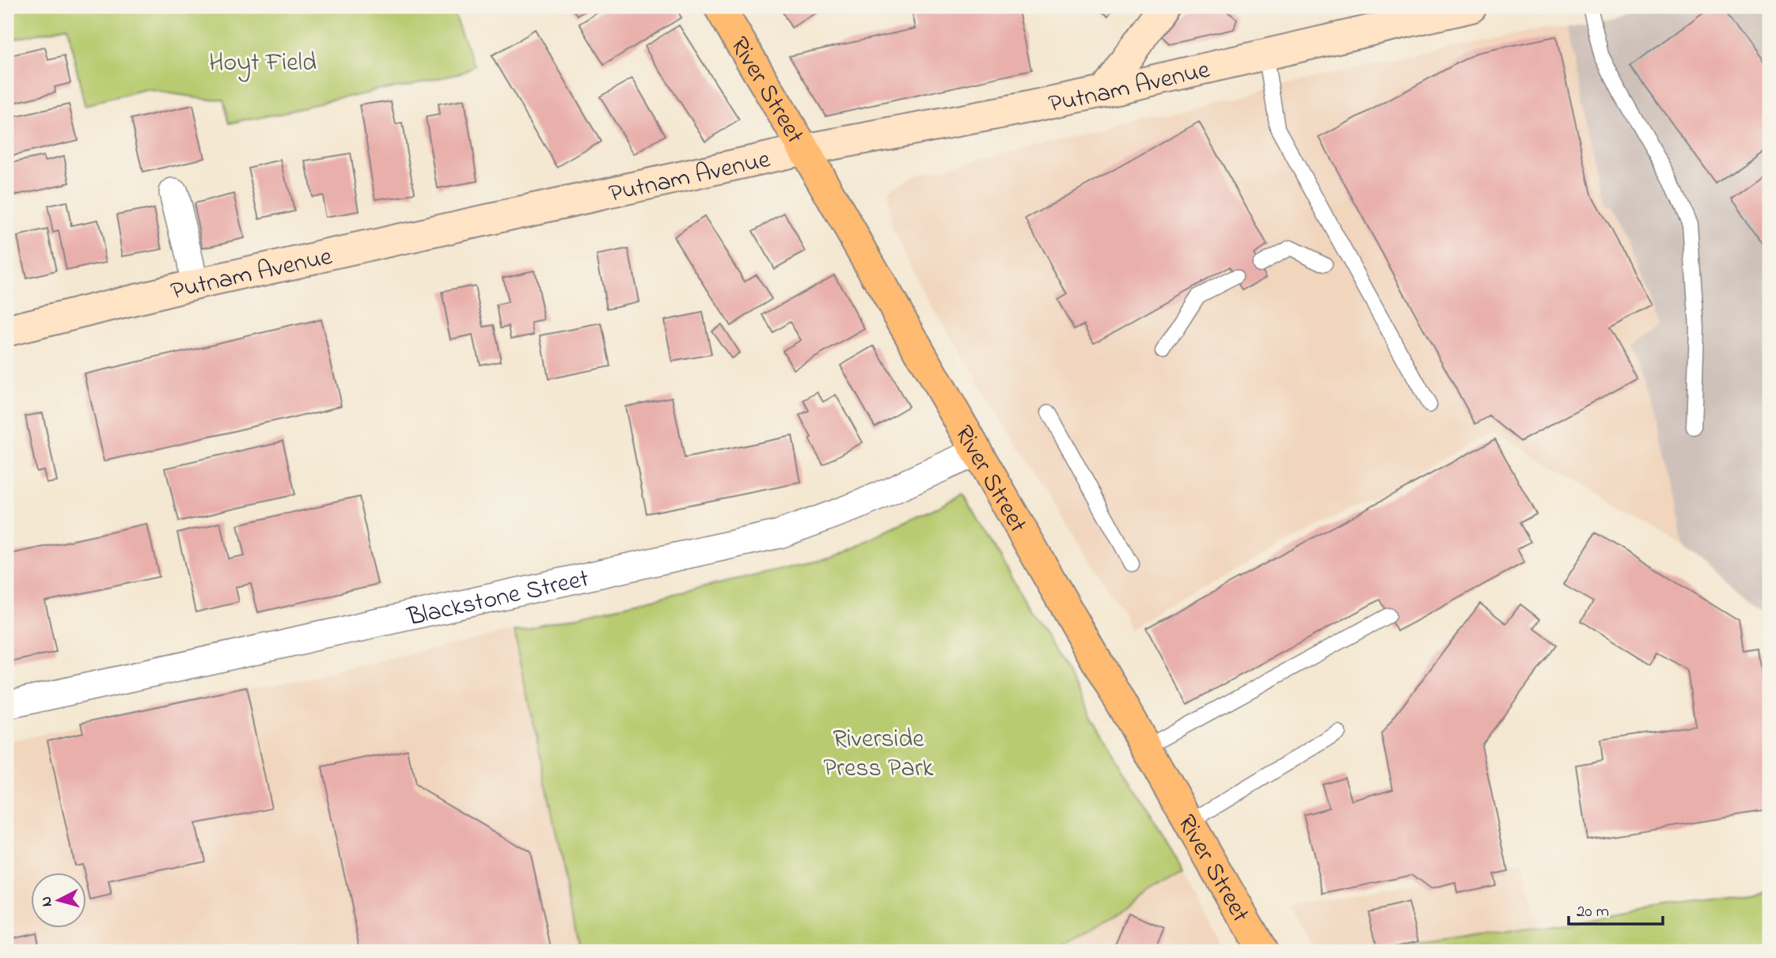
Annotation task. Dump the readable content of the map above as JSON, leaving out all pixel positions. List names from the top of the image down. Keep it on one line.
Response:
{"streets":{"main road":["Putnam Avenue","River Street"],"street":["Blackstone Street"]},"crossings":[["Putnam Avenue","River Street"],["River Street","Blackstone Street"]],"parks":["Hoyt Field","Riverside Press Park"],"scale_bar":"20 m","north":"left"}
